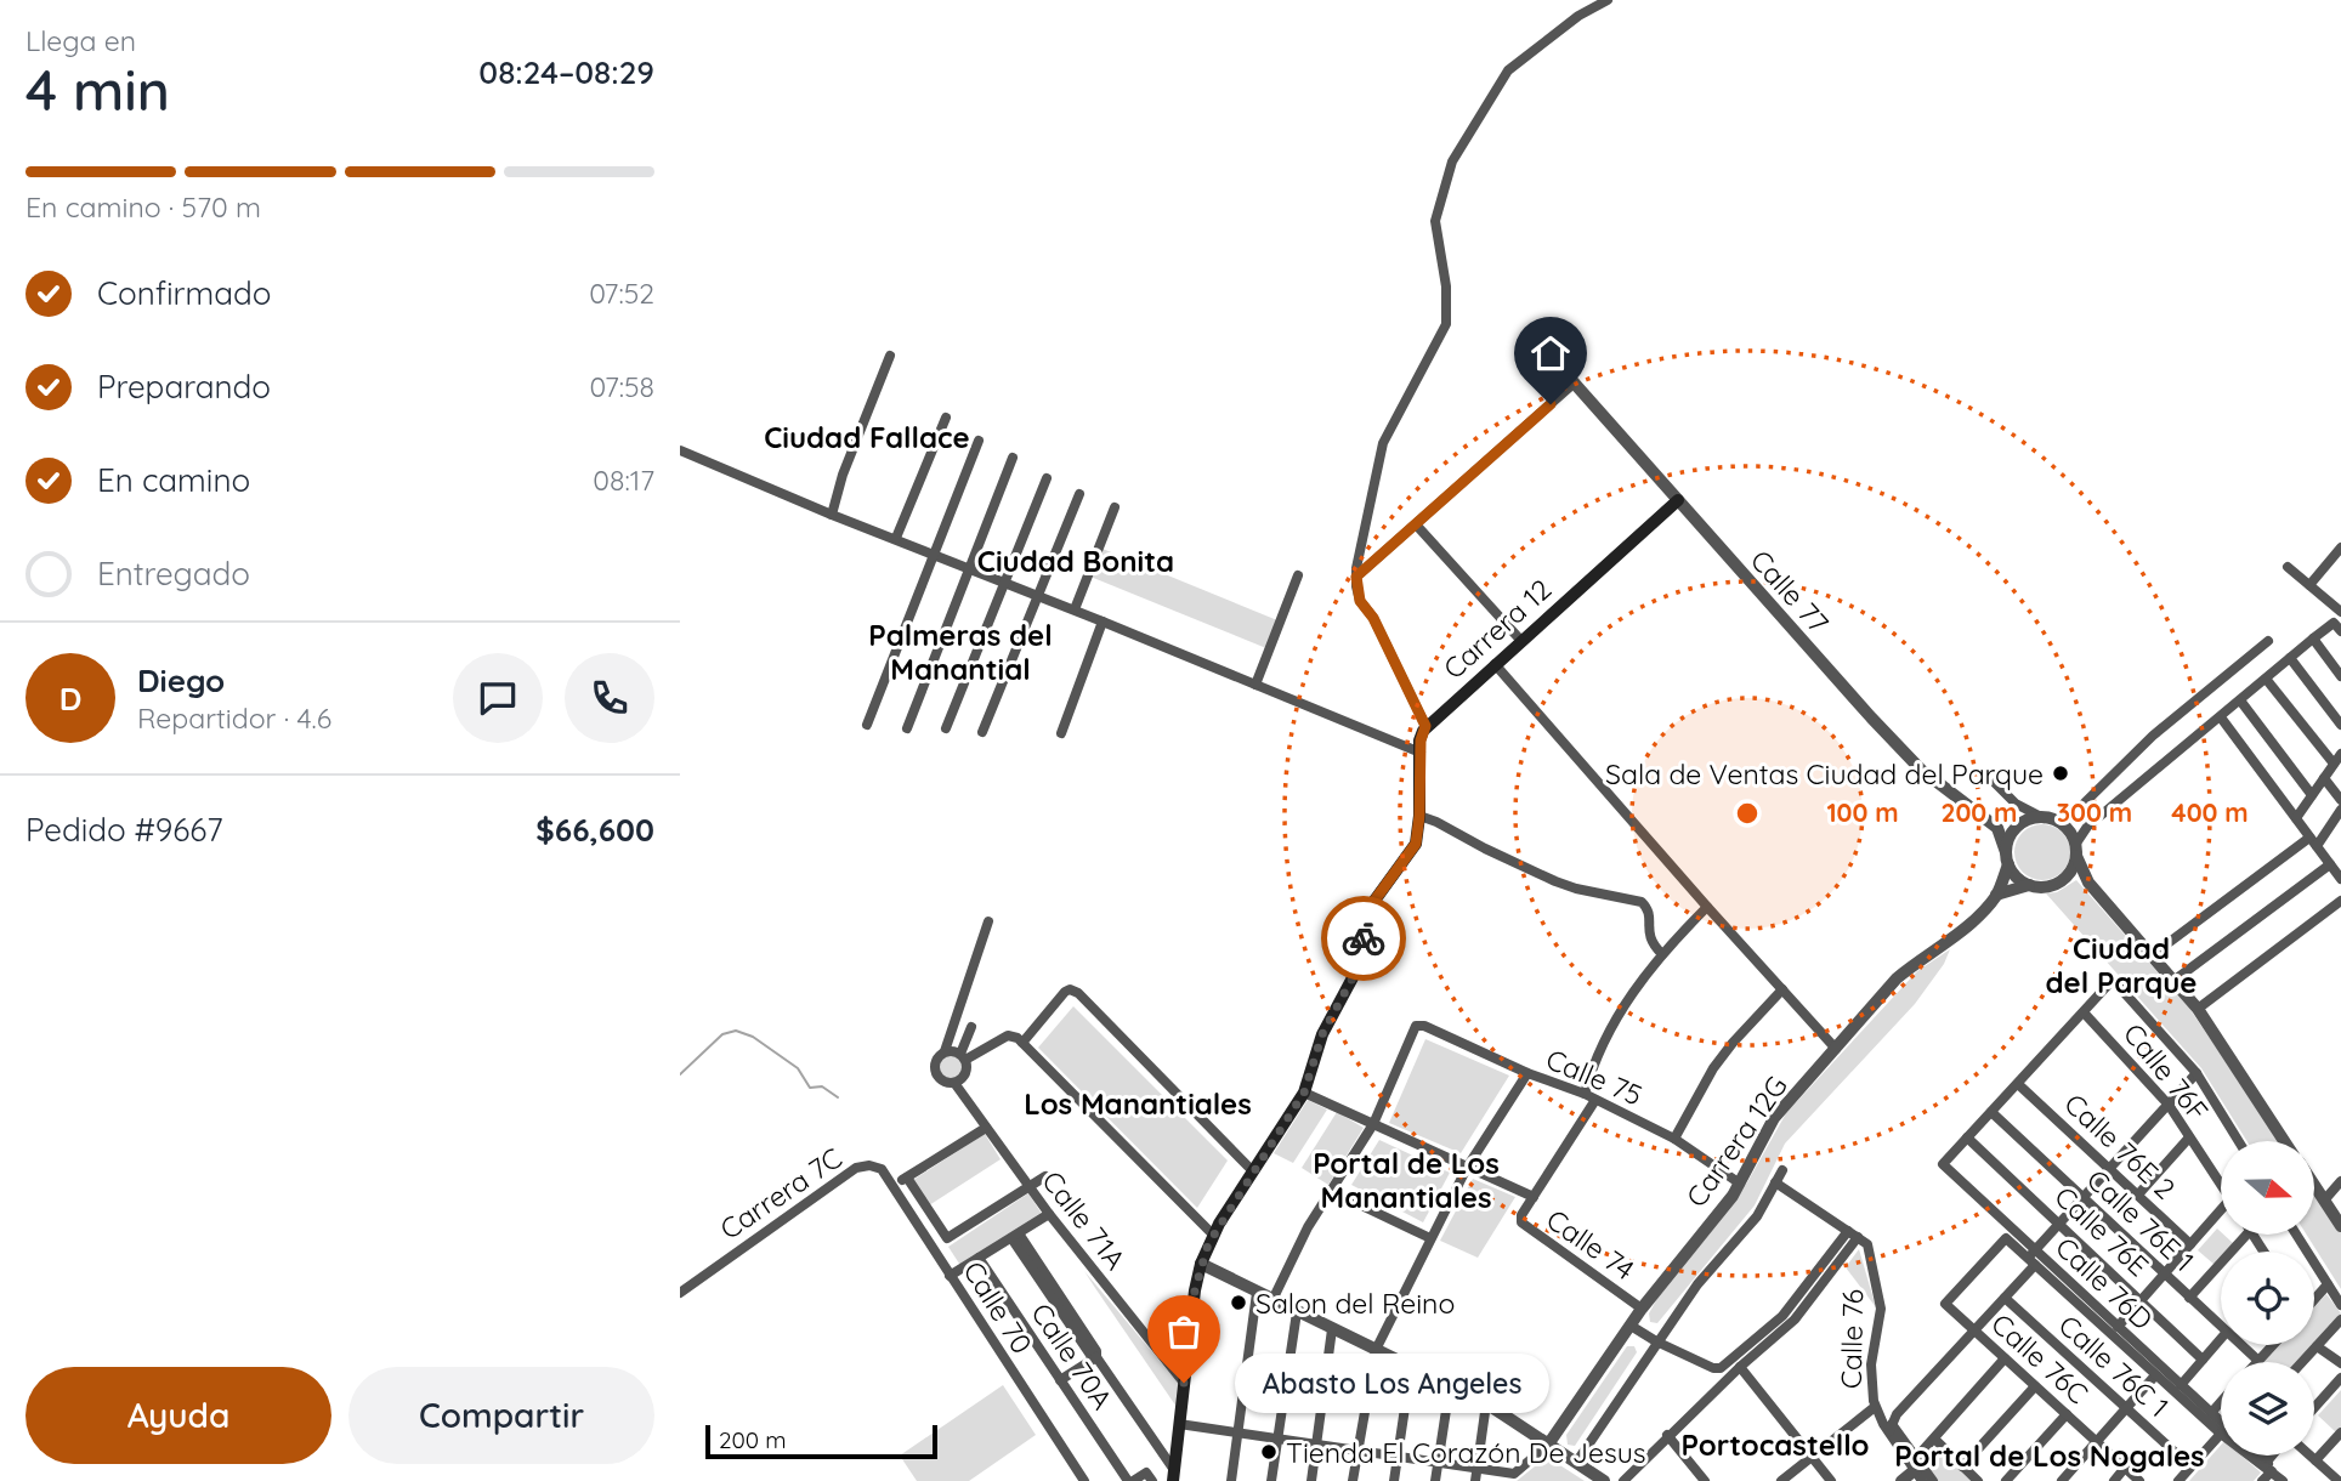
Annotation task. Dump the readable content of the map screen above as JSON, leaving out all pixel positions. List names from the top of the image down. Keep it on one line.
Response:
{"streets":{"main road":["Carrera 12"],"street":["Calle 77","Calle 76F","Calle 75","Carrera 12G","Calle 76E 2","Carrera 7C","Calle 71A","Calle 76E 1","Calle 76E","Calle 74","Calle 76D","Calle 70","Calle 76","Calle 70A","Calle 76C","Calle 76C 1"]},"crossings":[["Calle 77","Carrera 12"],["Calle 77","Carrera 12G"],["Calle 75","Carrera 12G"],["Calle 75","Calle 74"],["Carrera 12G","Calle 74"],["Carrera 7C","Calle 70"],["Calle 76E","Calle 76D"],["Calle 74","Calle 76"],["Calle 76D","Calle 76C"]],"districts":["Ciudad Fallace","Ciudad Bonita","Palmeras del Manantial","Ciudad del Parque","Los Manantiales","Portal de Los Manantiales","Portocastello","Portal de Los Nogales"],"places":["Sala de Ventas Ciudad del Parque","Salon del Reino","Abasto Los Angeles","Tienda El Corazón De Jesus"],"scale_bar":"200 m","north":"right","page":{"heading":["4 min","Llega en","08:24–08:29"],"panel":["Diego","Repartidor · 4.6","Pedido #9667","$66,600"],"bar":"En camino · 570 m","list":[["Confirmado","07:52"],["Preparando","07:58"],["En camino","08:17"],"Entregado"],"round":"D","buttons":["Ayuda","Compartir"],"bubble":"Abasto Los Angeles","scale":"200 m"},"rings":["100 m","200 m","300 m","400 m"]}
